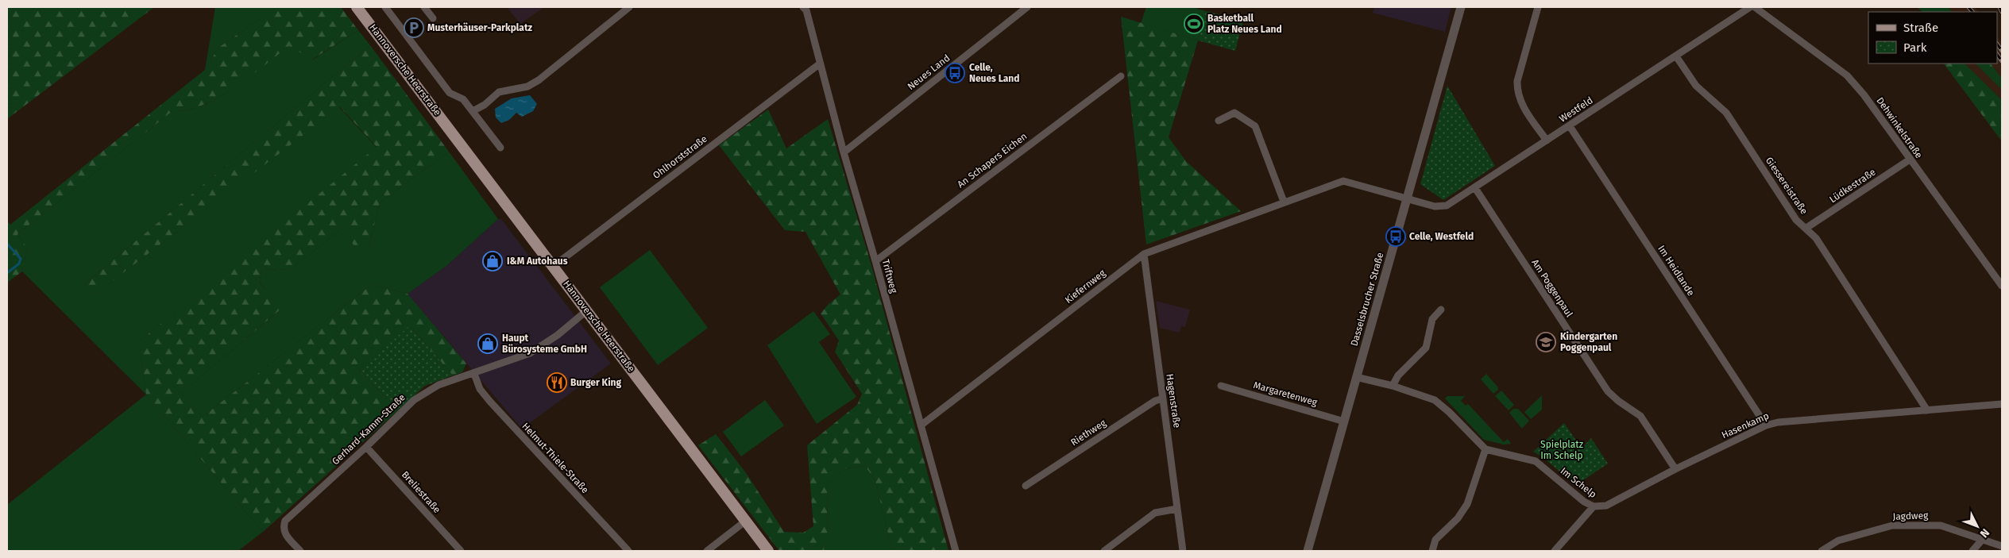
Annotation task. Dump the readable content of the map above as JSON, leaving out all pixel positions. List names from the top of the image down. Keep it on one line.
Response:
{"streets":{"main road":["Hannoversche Heerstraße"],"street":["Neues Land","Westfeld","Dehwinkelstraße","Ohlhorststraße","An Schapers Eichen","Giessereistraße","Lüdkestraße","Im Heidlande","Triftweg","Kiefernweg","Am Poggenpaul","Dasselsbrucher Straße","Margaretenweg","Hagenstraße","Hasenkamp","Gerhard-Kamm-Straße","Riethweg","Helmut-Thiele-Straße","Im Schelp","Breliestraße","Jagdweg"]},"crossings":[["Hannoversche Heerstraße","Ohlhorststraße"],["Hannoversche Heerstraße","Gerhard-Kamm-Straße"],["Neues Land","Triftweg"],["Westfeld","Giessereistraße"],["Westfeld","Im Heidlande"],["Westfeld","Kiefernweg"],["Westfeld","Am Poggenpaul"],["Westfeld","Dasselsbrucher Straße"],["Dehwinkelstraße","Lüdkestraße"],["Ohlhorststraße","Triftweg"],["An Schapers Eichen","Triftweg"],["Giessereistraße","Lüdkestraße"],["Giessereistraße","Hasenkamp"],["Im Heidlande","Hasenkamp"],["Triftweg","Kiefernweg"],["Kiefernweg","Dasselsbrucher Straße"],["Kiefernweg","Hagenstraße"],["Am Poggenpaul","Hasenkamp"],["Dasselsbrucher Straße","Margaretenweg"],["Hagenstraße","Riethweg"],["Hasenkamp","Im Schelp"],["Gerhard-Kamm-Straße","Helmut-Thiele-Straße"],["Gerhard-Kamm-Straße","Breliestraße"]],"parks":["Spielplatz Im Schelp"],"places":{"sports":["Basketball Platz Neues Land"],"parking":["Musterhäuser-Parkplatz"],"bus stop":["Celle, Neues Land","Celle, Westfeld"],"shop":["I&M Autohaus","Haupt Bürosysteme GmbH"],"school or university":["Kindergarten Poggenpaul"],"restaurant":["Burger King"]},"legend":["Straße","Park"],"north":"bottom right"}
